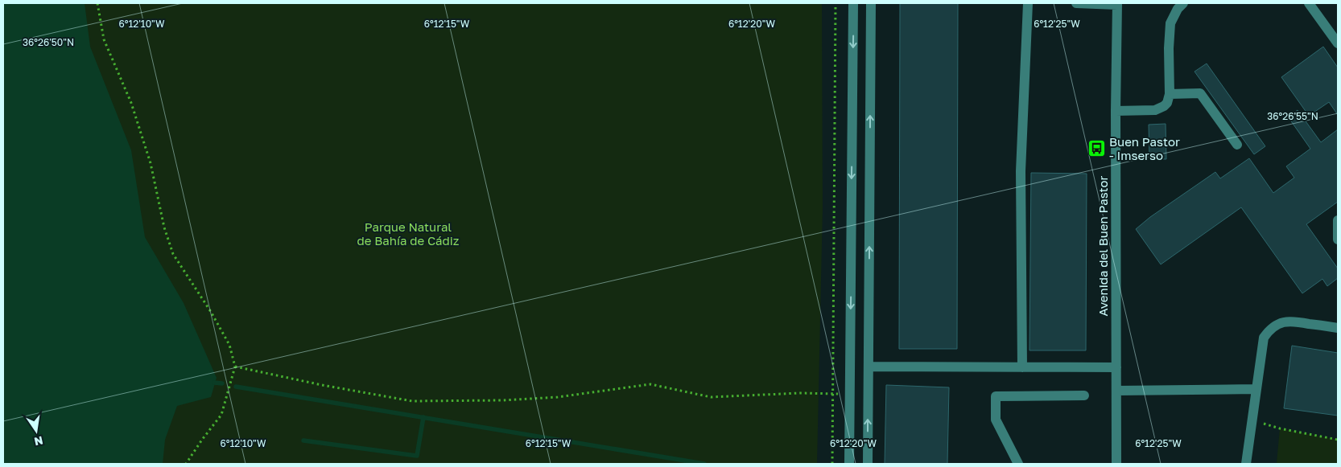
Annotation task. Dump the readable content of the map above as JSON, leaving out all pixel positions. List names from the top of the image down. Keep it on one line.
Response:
{"streets":{"street":["Avenida del Buen Pastor"]},"parks":["Parque Natural de Bahía de Cádiz"],"places":{"bus stop":["Buen Pastor - Imserso"]},"north":"bottom","coordinates":["6°12'10\"W","6°12'15\"W","6°12'20\"W","6°12'25\"W","36°26'50\"N","36°26'55\"N"]}
